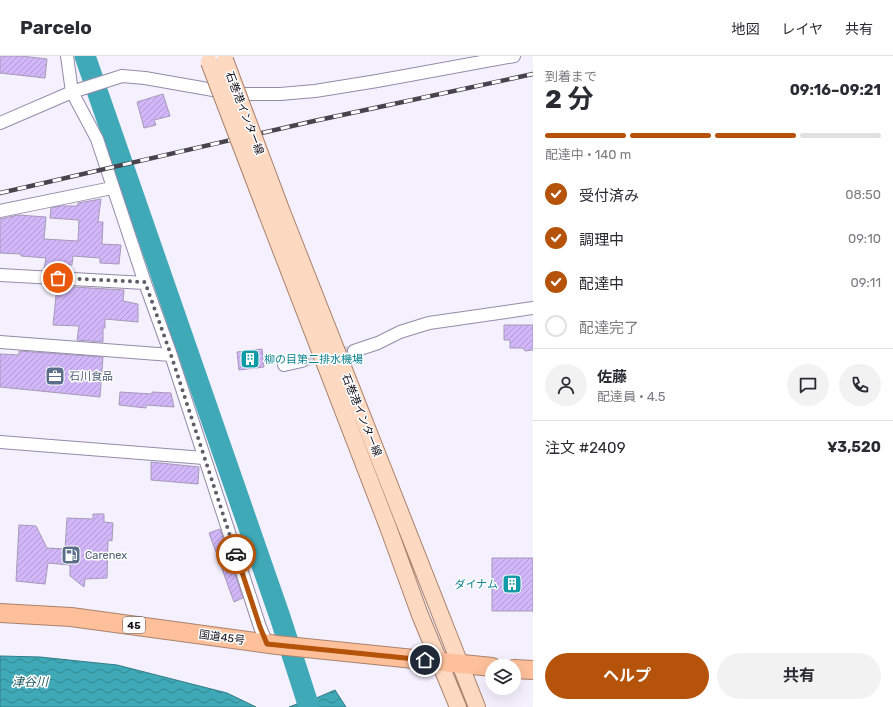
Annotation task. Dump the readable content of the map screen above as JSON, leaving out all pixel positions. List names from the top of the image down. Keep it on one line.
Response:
{"streets":{"highway":["45","国道45号"],"main road":["石巻港インター線"]},"crossings":[["石巻港インター線","国道45号"]],"water":["津谷川"],"places":{"building":["柳の目第二排水機場","ダイナム"],"office":["石川食品"],"fuel station":["Carenex"]},"page":{"header":"Parcelo","nav":["地図","レイヤ","共有"],"heading":["2 分","到着まで","09:16–09:21"],"panel":["佐藤","配達員 · 4.5","注文 #2409","¥3,520"],"bar":"配達中 · 140 m","list":[["受付済み","08:50"],["調理中","09:10"],["配達中","09:11"],"配達完了"],"buttons":["ヘルプ","共有"]}}
